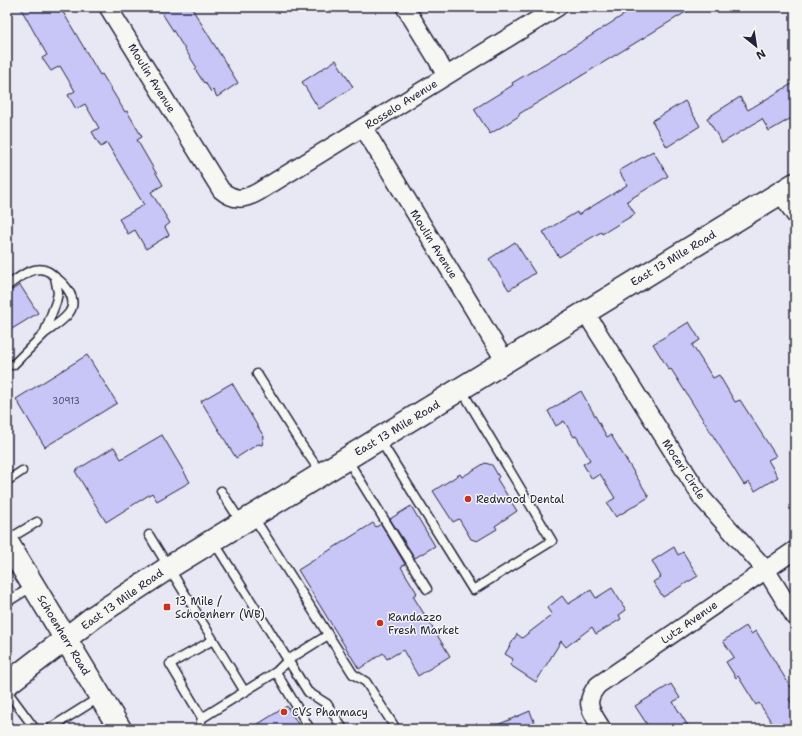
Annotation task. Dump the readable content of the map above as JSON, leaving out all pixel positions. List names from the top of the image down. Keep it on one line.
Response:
{"streets":{"main road":["East 13 Mile Road","Schoenherr Road"],"street":["Moulin Avenue","Rosselo Avenue","Moceri Circle","Lutz Avenue"]},"crossings":[["Moulin Avenue","Rosselo Avenue"],["Moulin Avenue","East 13 Mile Road"],["East 13 Mile Road","Moceri Circle"],["East 13 Mile Road","Schoenherr Road"],["Moceri Circle","Lutz Avenue"]],"places":{"other":["Redwood Dental","Randazzo Fresh Market","CVS Pharmacy"],"transit":["13 Mile / Schoenherr (WB)"]},"house_numbers":["30913"],"north":"bottom right"}
